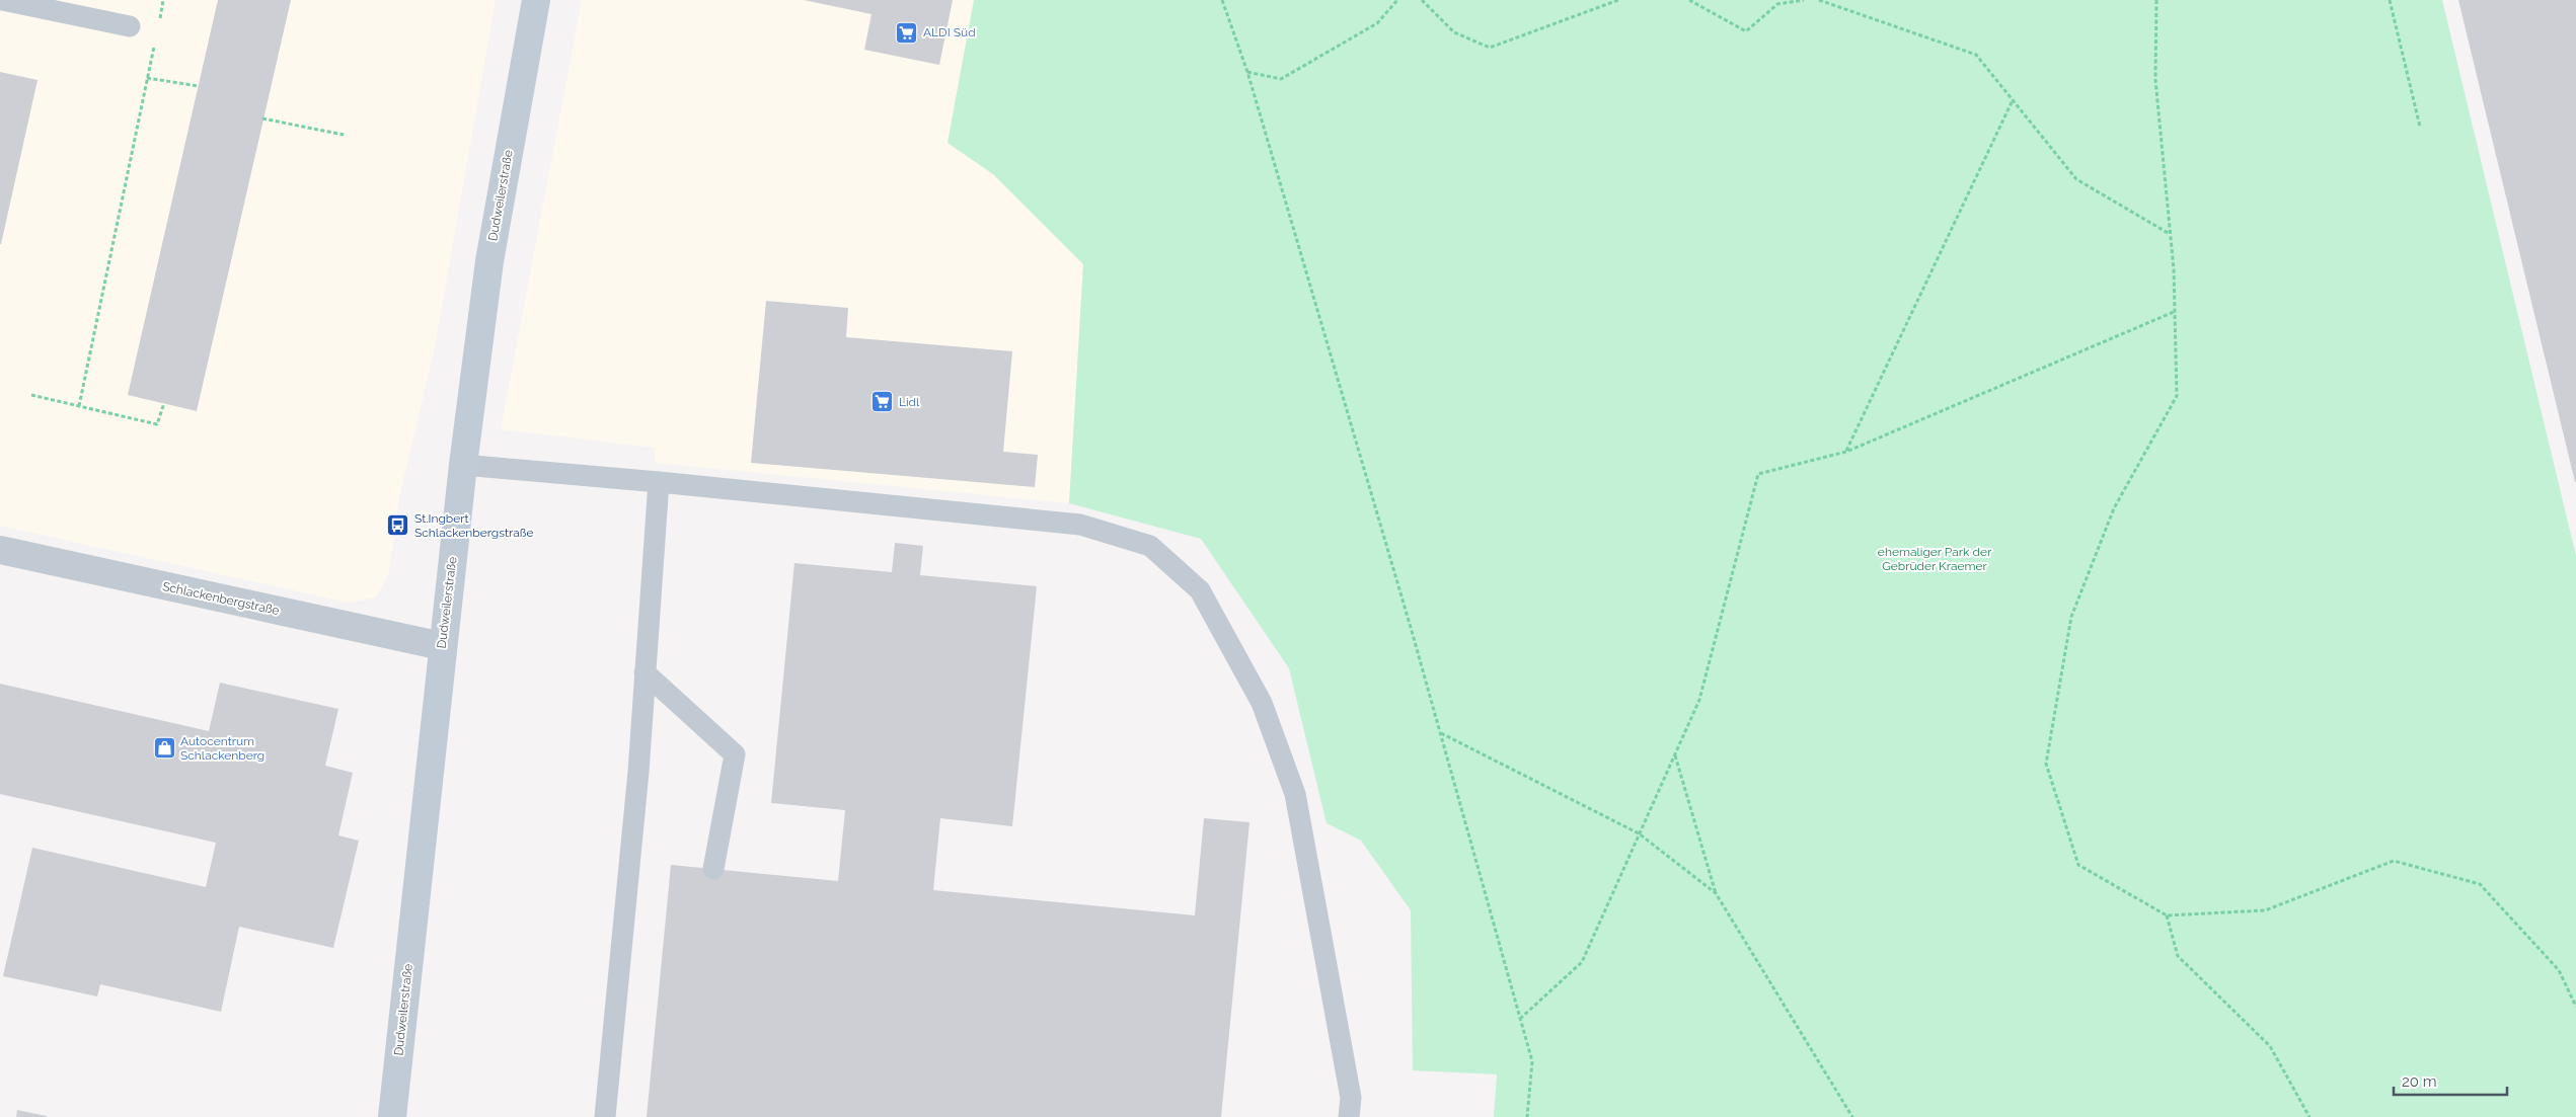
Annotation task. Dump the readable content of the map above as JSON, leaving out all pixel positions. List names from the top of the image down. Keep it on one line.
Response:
{"streets":{"main road":["Dudweilerstraße"],"street":["Schlackenbergstraße"]},"crossings":[["Dudweilerstraße","Schlackenbergstraße"]],"parks":["ehemaliger Park der Gebrüder Kraemer"],"places":{"supermarket":["ALDI Süd","Lidl"],"bus stop":["St.Ingbert Schlackenbergstraße"],"shop":["Autocentrum Schlackenberg"]},"scale_bar":"20 m"}
